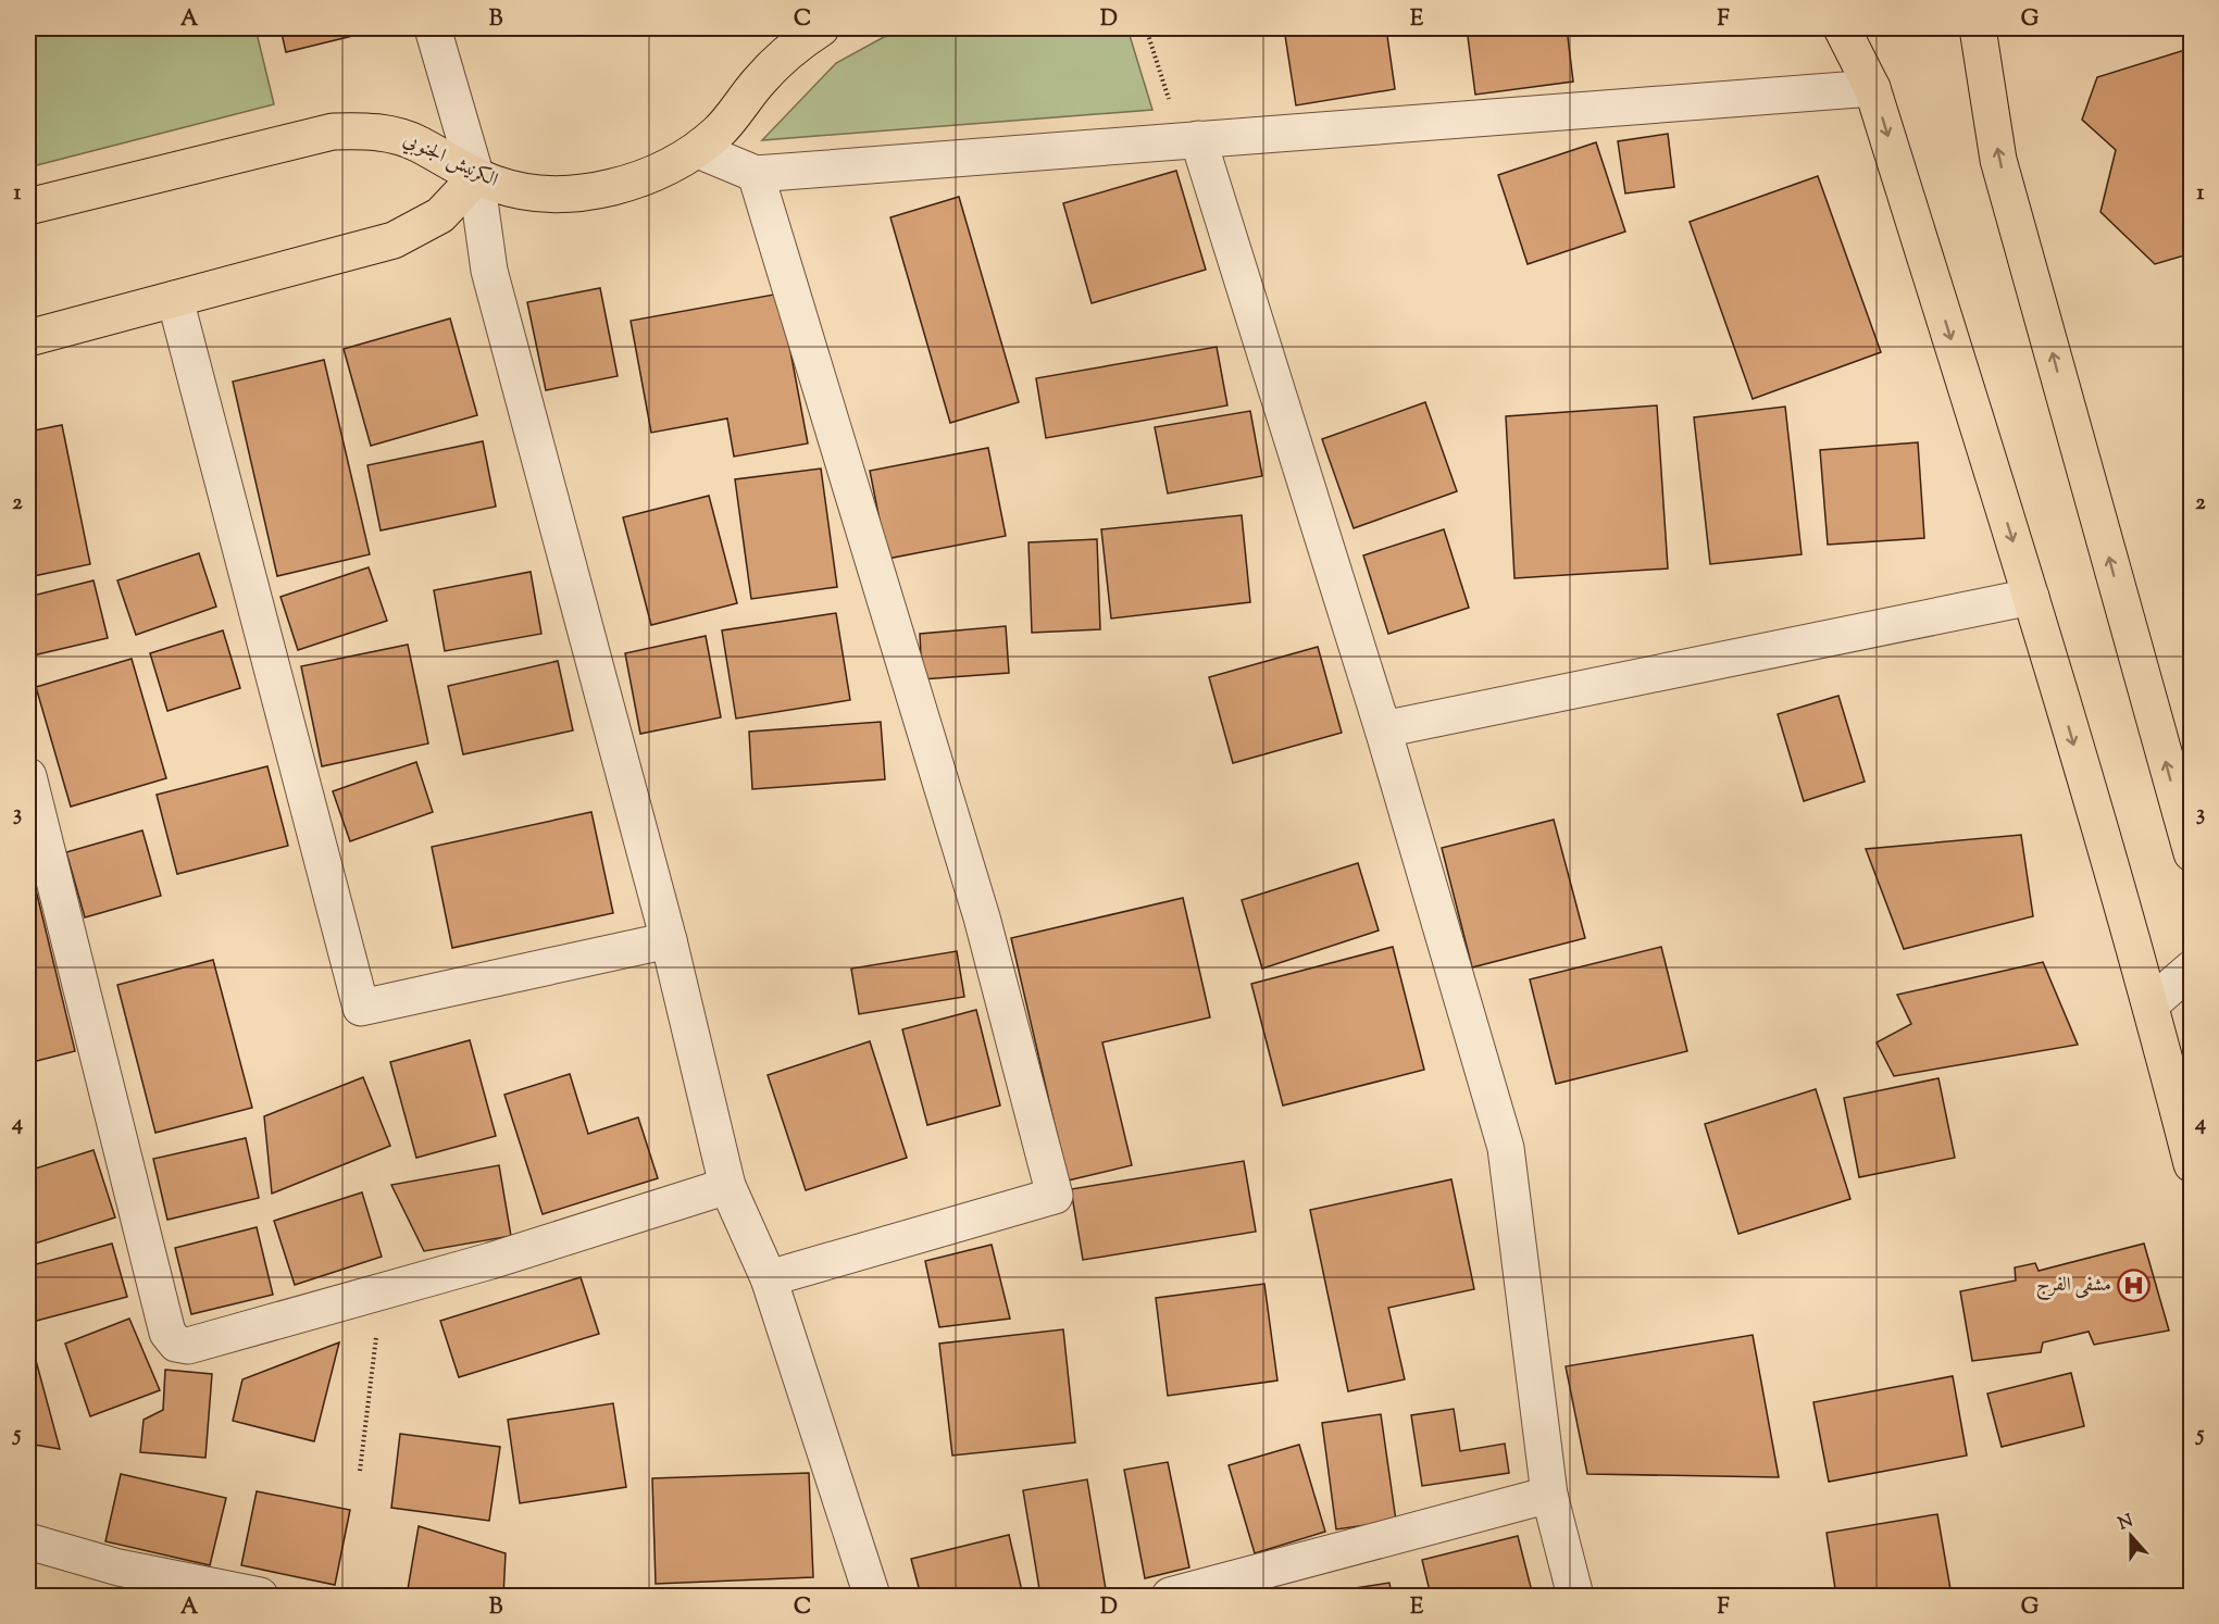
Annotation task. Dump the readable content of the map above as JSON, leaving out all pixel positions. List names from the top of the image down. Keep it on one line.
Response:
{"streets":{"main road":["الكرنيش الجنوبي"]},"places":{"hospital":["مشفى الفرج"]},"north":"top","grid":{"columns":["A","B","C","D","E","F","G"],"rows":["1","2","3","4","5"]}}
